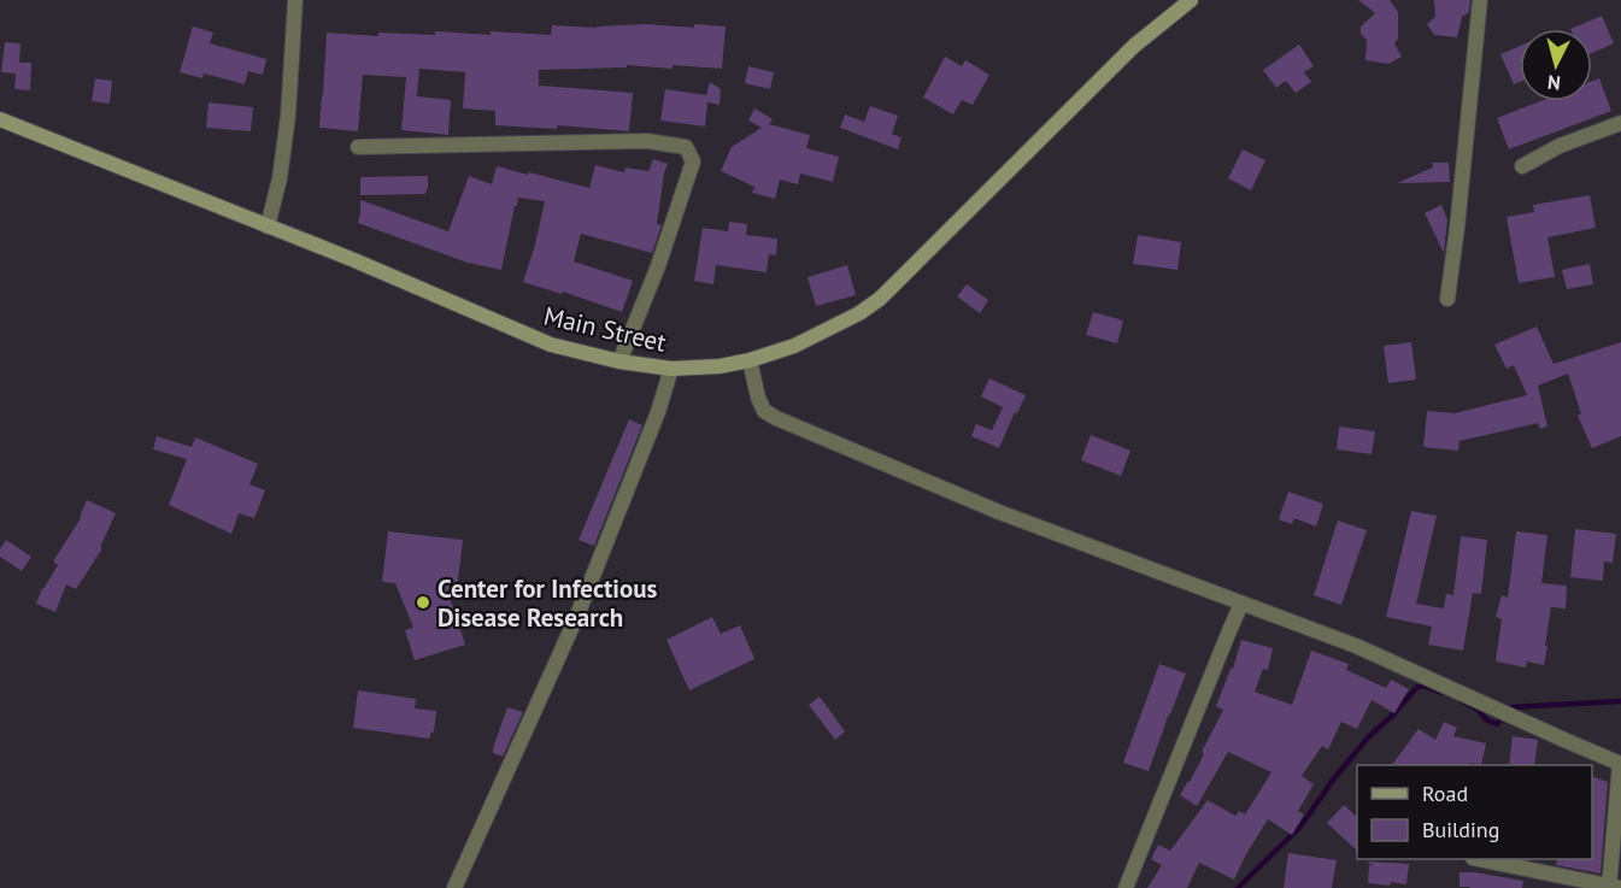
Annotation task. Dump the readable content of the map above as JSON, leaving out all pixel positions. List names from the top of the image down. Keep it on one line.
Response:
{"streets":{"main road":["Main Street"]},"places":["Center for Infectious Disease Research"],"legend":["Road","Building"],"north":"bottom"}
